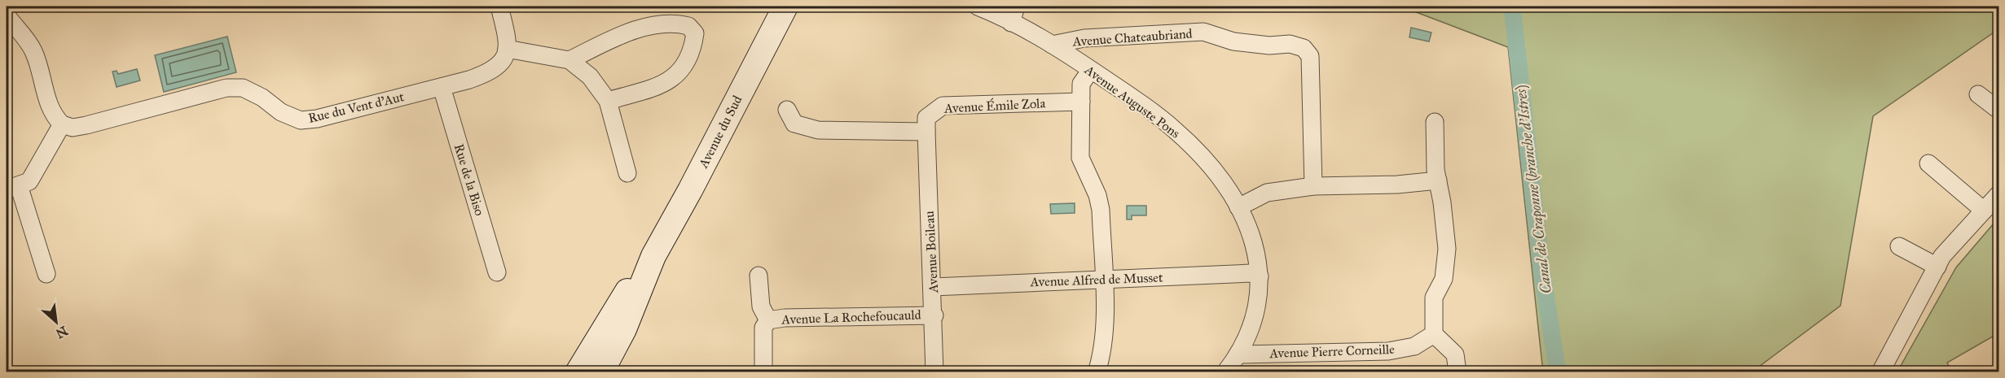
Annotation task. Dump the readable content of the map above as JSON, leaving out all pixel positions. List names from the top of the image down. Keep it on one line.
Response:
{"streets":{"main road":["Avenue du Sud"],"street":["Avenue Chateaubriand","Avenue Auguste Pons","Avenue Émile Zola","Rue du Vent d'Aut","Rue de la Biso","Avenue Boileau","Avenue Alfred de Musset","Avenue La Rochefoucauld","Avenue Pierre Corneille"]},"crossings":[["Avenue Chateaubriand","Avenue Auguste Pons"],["Avenue Auguste Pons","Avenue Alfred de Musset"],["Avenue Auguste Pons","Avenue Pierre Corneille"],["Avenue Émile Zola","Avenue Boileau"],["Rue du Vent d'Aut","Rue de la Biso"],["Avenue Boileau","Avenue Alfred de Musset"],["Avenue Boileau","Avenue La Rochefoucauld"]],"water":["Canal de Craponne (branche d'Istres)"],"north":"bottom right"}
